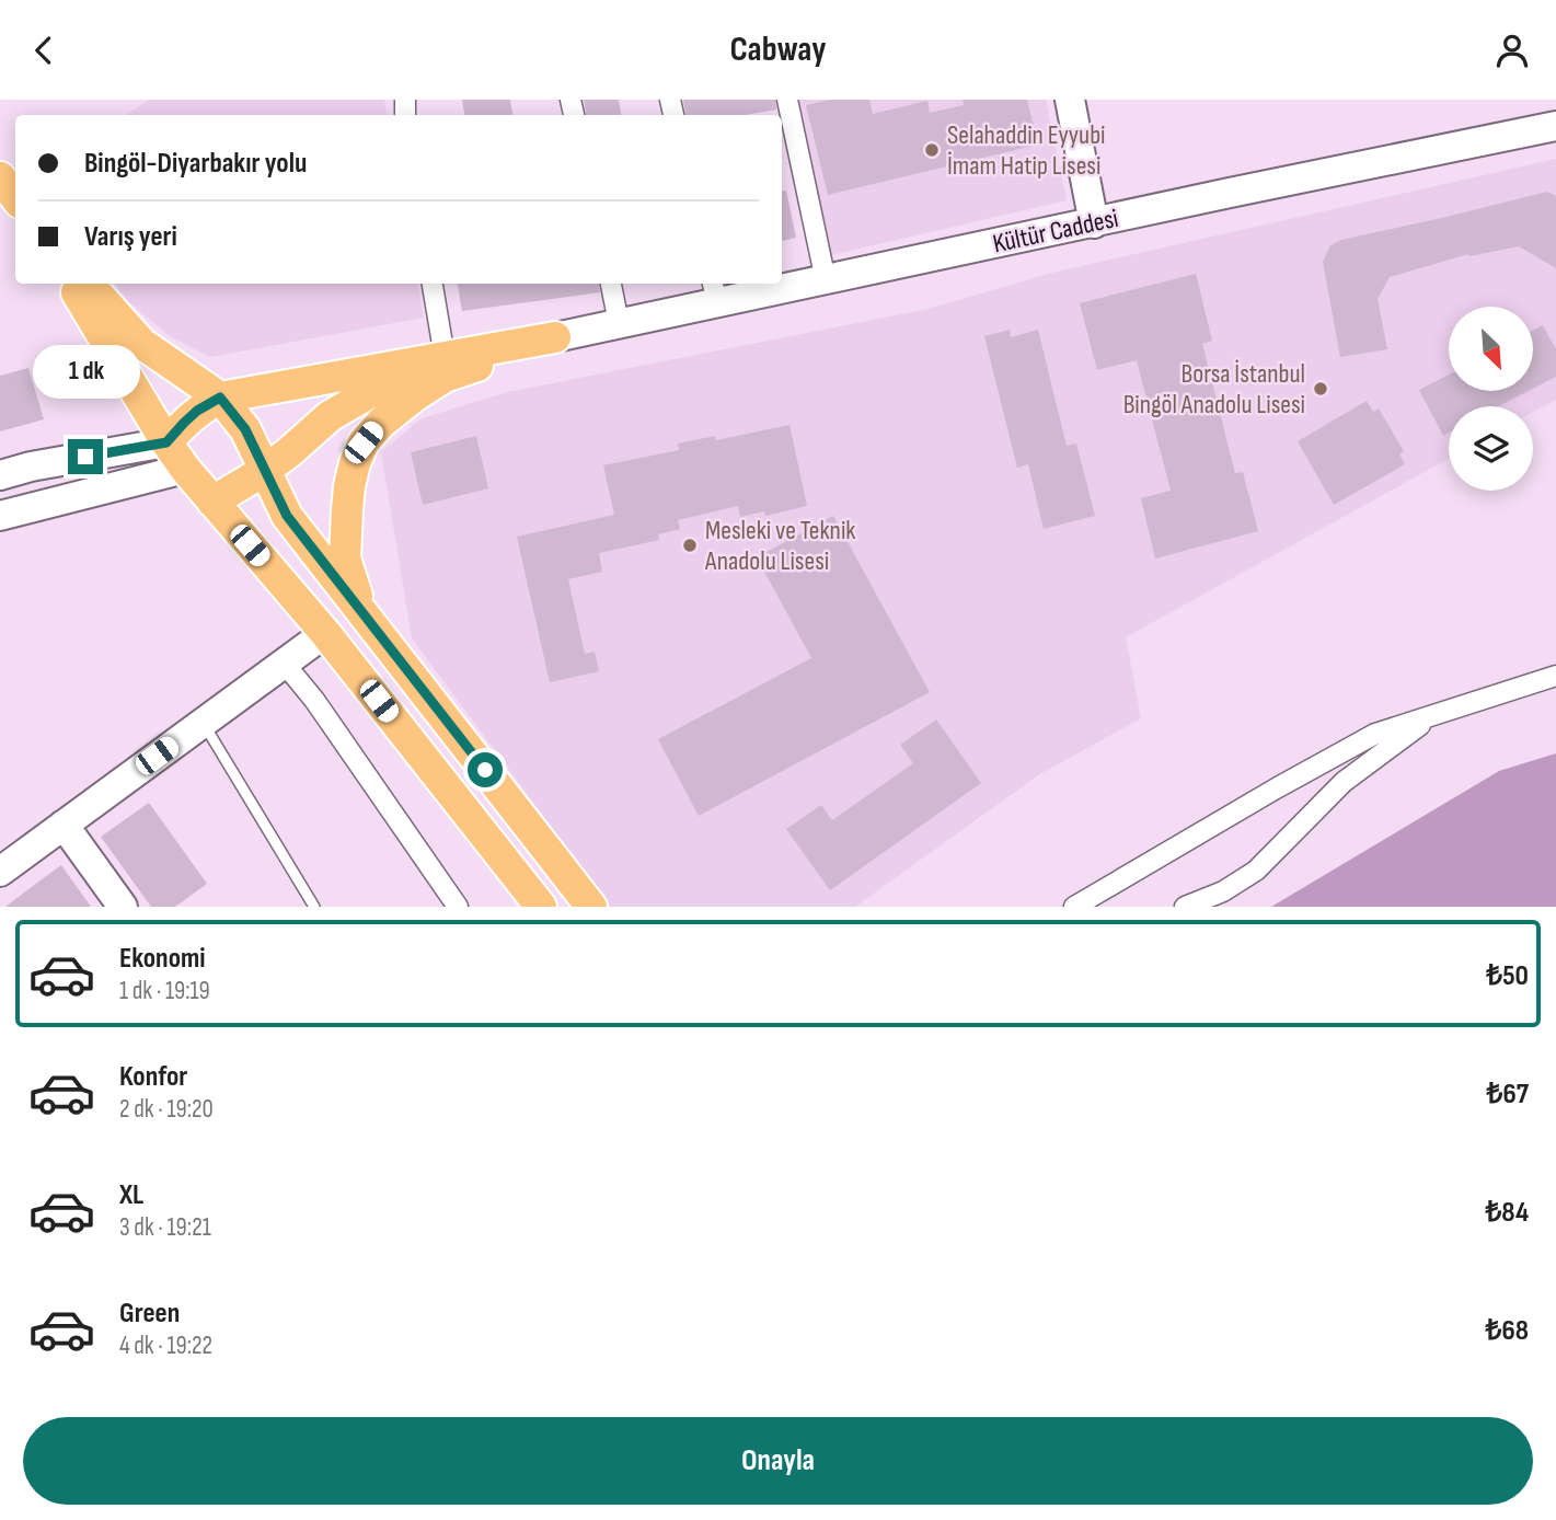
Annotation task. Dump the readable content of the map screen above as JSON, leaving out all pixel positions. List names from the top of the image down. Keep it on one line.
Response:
{"streets":{"street":["Kültür Caddesi"]},"places":["Selahaddin Eyyubi İmam Hatip Lisesi","Borsa İstanbul Bingöl Anadolu Lisesi","Mesleki ve Teknik Anadolu Lisesi"],"north":"bottom right","page":{"header":"Cabway","banner":["Bingöl-Diyarbakır yolu","Varış yeri"],"bubble":"1 dk","list":[{"name":"Ekonomi","note":"1 dk · 19:19","value":"₺50"},{"name":"Konfor","note":"2 dk · 19:20","value":"₺67"},{"name":"XL","note":"3 dk · 19:21","value":"₺84"},{"name":"Green","note":"4 dk · 19:22","value":"₺68"}],"buttons":"Onayla"}}
